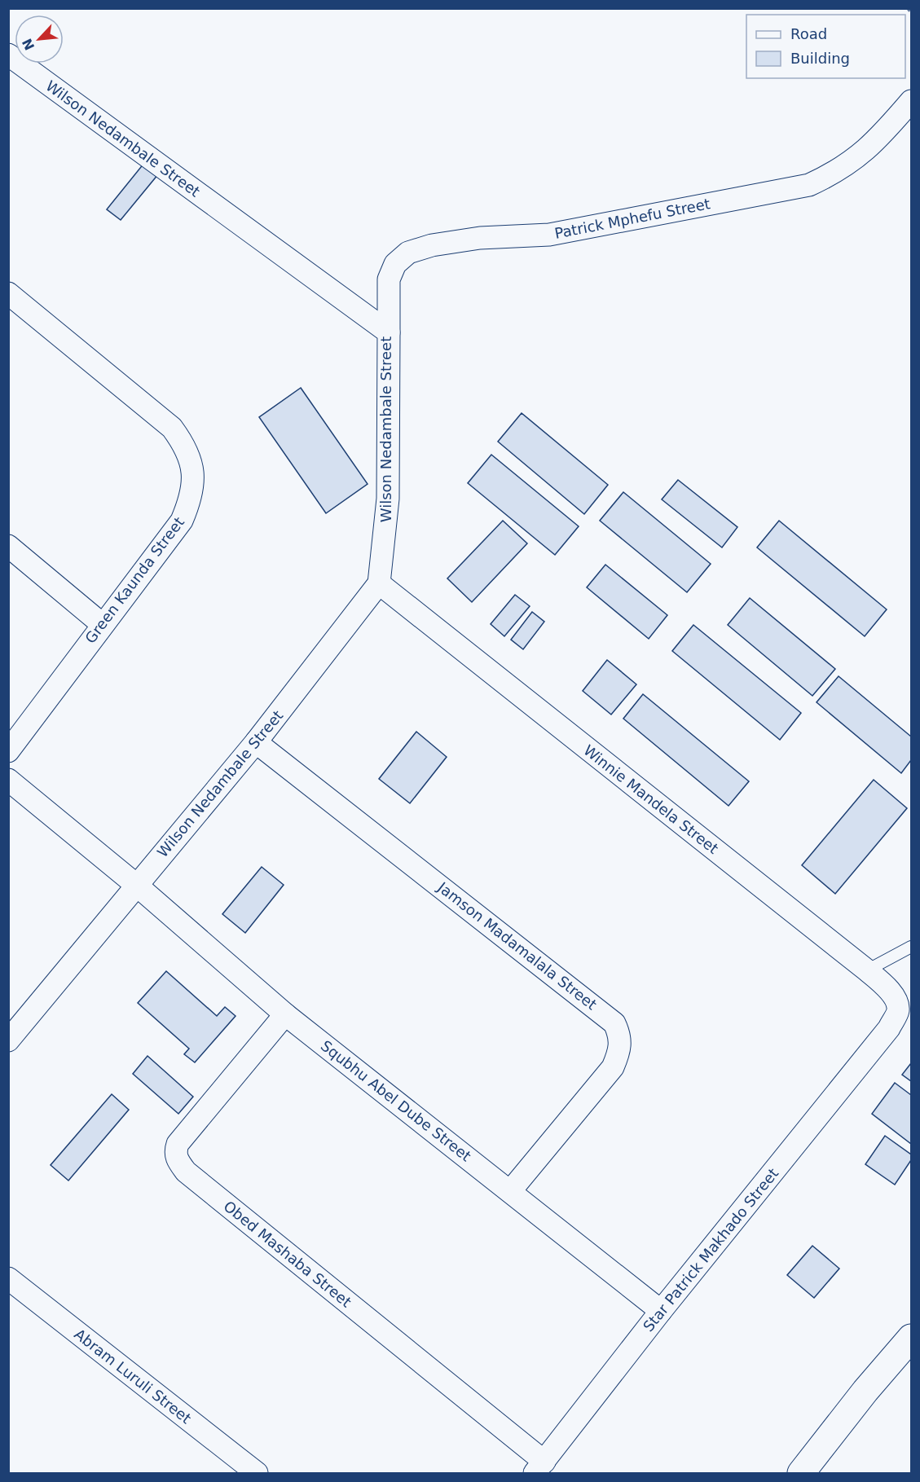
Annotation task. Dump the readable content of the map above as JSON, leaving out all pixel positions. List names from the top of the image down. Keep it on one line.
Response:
{"streets":{"street":["Wilson Nedambale Street","Patrick Mphefu Street","Green Kaunda Street","Winnie Mandela Street","Jamson Madamalala Street","Squbhu Abel Dube Street","Star Patrick Makhado Street","Obed Mashaba Street","Abram Luruli Street"]},"crossings":[["Wilson Nedambale Street","Patrick Mphefu Street"],["Wilson Nedambale Street","Winnie Mandela Street"],["Wilson Nedambale Street","Jamson Madamalala Street"],["Wilson Nedambale Street","Squbhu Abel Dube Street"],["Winnie Mandela Street","Star Patrick Makhado Street"],["Jamson Madamalala Street","Squbhu Abel Dube Street"],["Squbhu Abel Dube Street","Star Patrick Makhado Street"],["Squbhu Abel Dube Street","Obed Mashaba Street"],["Star Patrick Makhado Street","Obed Mashaba Street"]],"legend":["Road","Building"],"north":"bottom left"}
